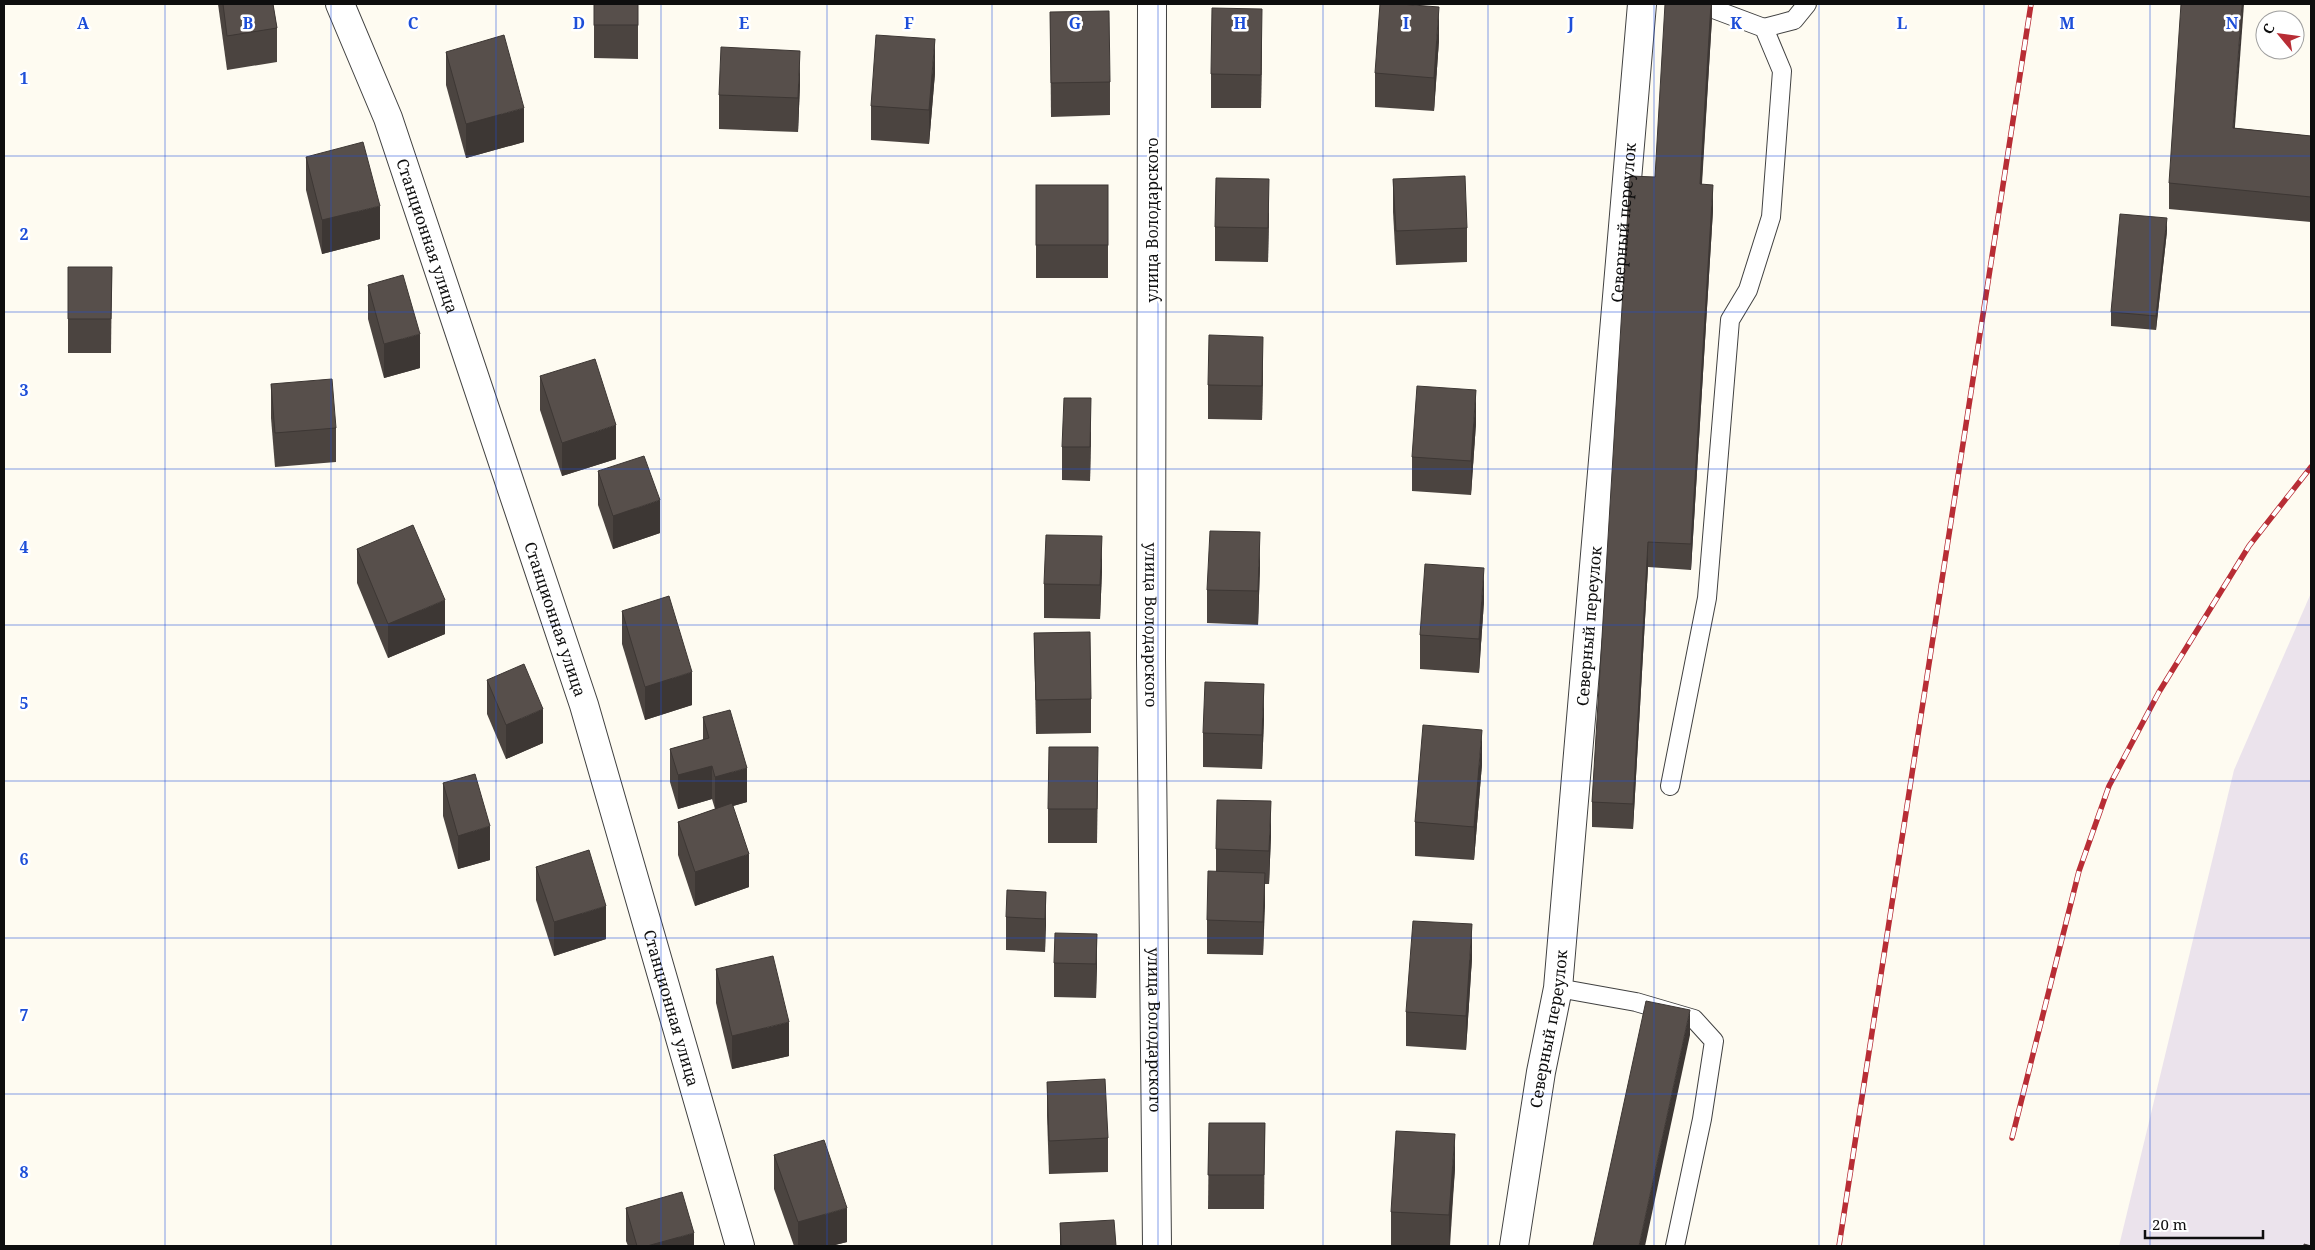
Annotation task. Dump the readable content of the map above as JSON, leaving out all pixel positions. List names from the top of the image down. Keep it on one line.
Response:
{"streets":{"street":["улица Володарского","Северный переулок","Станционная улица"]},"scale_bar":"20 m","north":"top left","grid":{"columns":["A","B","C","D","E","F","G","H","I","J","K","L","M","N"],"rows":["1","2","3","4","5","6","7","8"]}}
